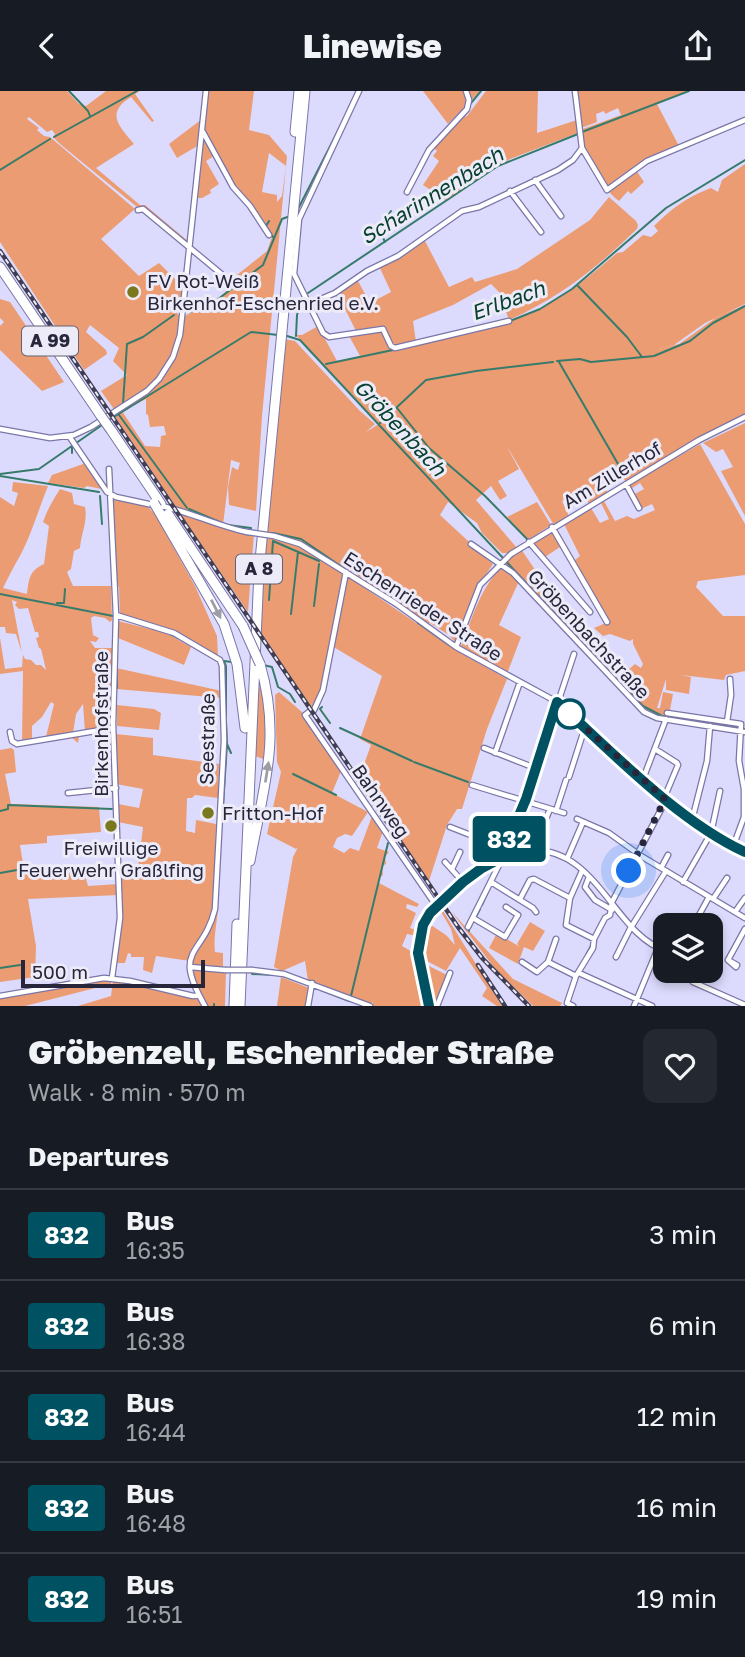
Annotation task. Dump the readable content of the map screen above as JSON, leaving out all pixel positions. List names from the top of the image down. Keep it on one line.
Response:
{"streets":{"highway":["A 99","A 8"],"street":["Am Zillerhof","Eschenrieder Straße","Gröbenbachstraße","Birkenhofstraße","Seestraße","Bahnweg"]},"crossings":[["A 99","A 8"],["Am Zillerhof","Eschenrieder Straße"],["Am Zillerhof","Gröbenbachstraße"],["Eschenrieder Straße","Birkenhofstraße"],["Eschenrieder Straße","Bahnweg"],["Birkenhofstraße","Seestraße"]],"water":["Scharinnenbach","Erlbach","Gröbenbach"],"places":["FV Rot-Weiß Birkenhof-Eschenried e.V.","Fritton-Hof","Freiwillige Feuerwehr Graßlfing"],"lines":["bus line 832"],"scale_bar":"500 m","page":{"header":"Linewise","on_map":"832","scale":"500 m","heading":[["Gröbenzell, Eschenrieder Straße","Walk · 8 min · 570 m"],"Departures"],"list":[{"mark":"832","name":"Bus","note":"16:35","value":"3 min"},{"mark":"832","name":"Bus","note":"16:38","value":"6 min"},{"mark":"832","name":"Bus","note":"16:44","value":"12 min"},{"mark":"832","name":"Bus","note":"16:48","value":"16 min"},{"mark":"832","name":"Bus","note":"16:51","value":"19 min"}]}}
